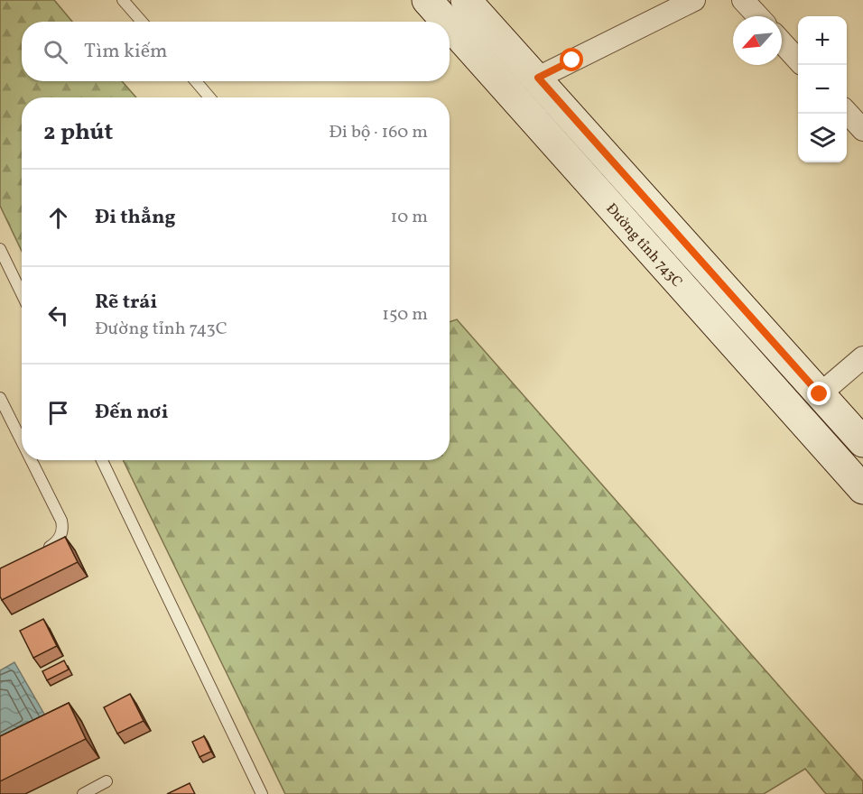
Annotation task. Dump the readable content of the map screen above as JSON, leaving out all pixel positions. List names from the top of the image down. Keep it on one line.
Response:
{"streets":{"main road":["Đường tỉnh 743C"]},"north":"bottom left","page":{"map_buttons":["+","−"],"search":"Tìm kiếm","heading":["2 phút","Đi bộ · 160 m"],"list":[["Đi thẳng","10 m"],["Rẽ trái","Đường tỉnh 743C","150 m"],"Đến nơi"]}}
